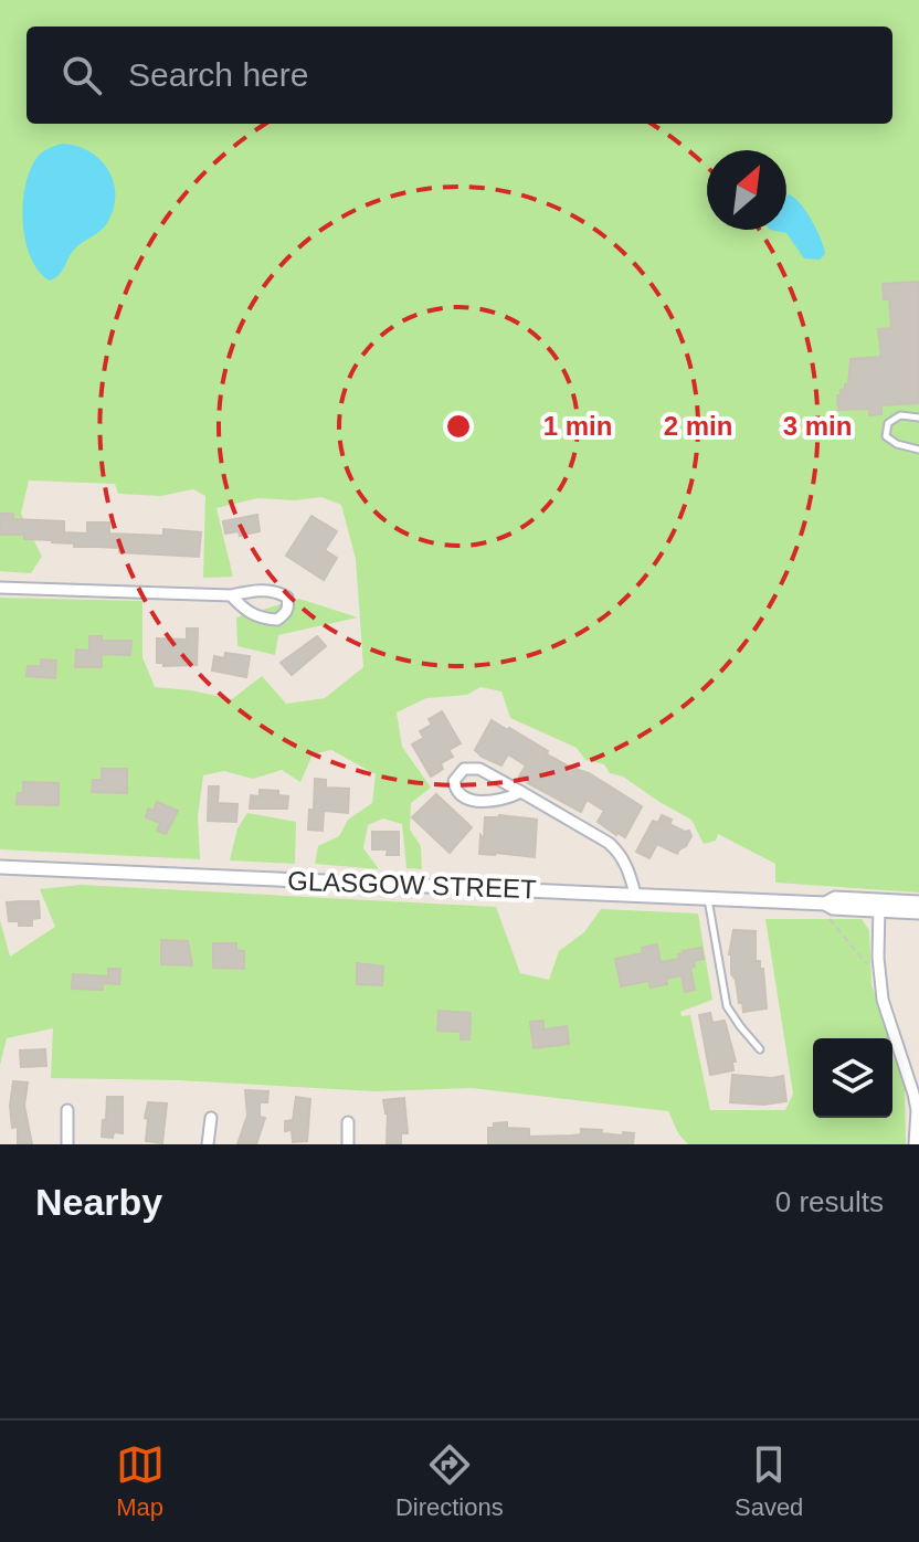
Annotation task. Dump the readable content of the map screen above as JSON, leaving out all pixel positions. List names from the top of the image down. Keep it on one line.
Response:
{"streets":{"street":["GLASGOW STREET"]},"north":"top right","page":{"search":"Search here","heading":["Nearby","0 results"],"nav":["Map","Directions","Saved"]},"rings":["1 min","2 min","3 min"]}
